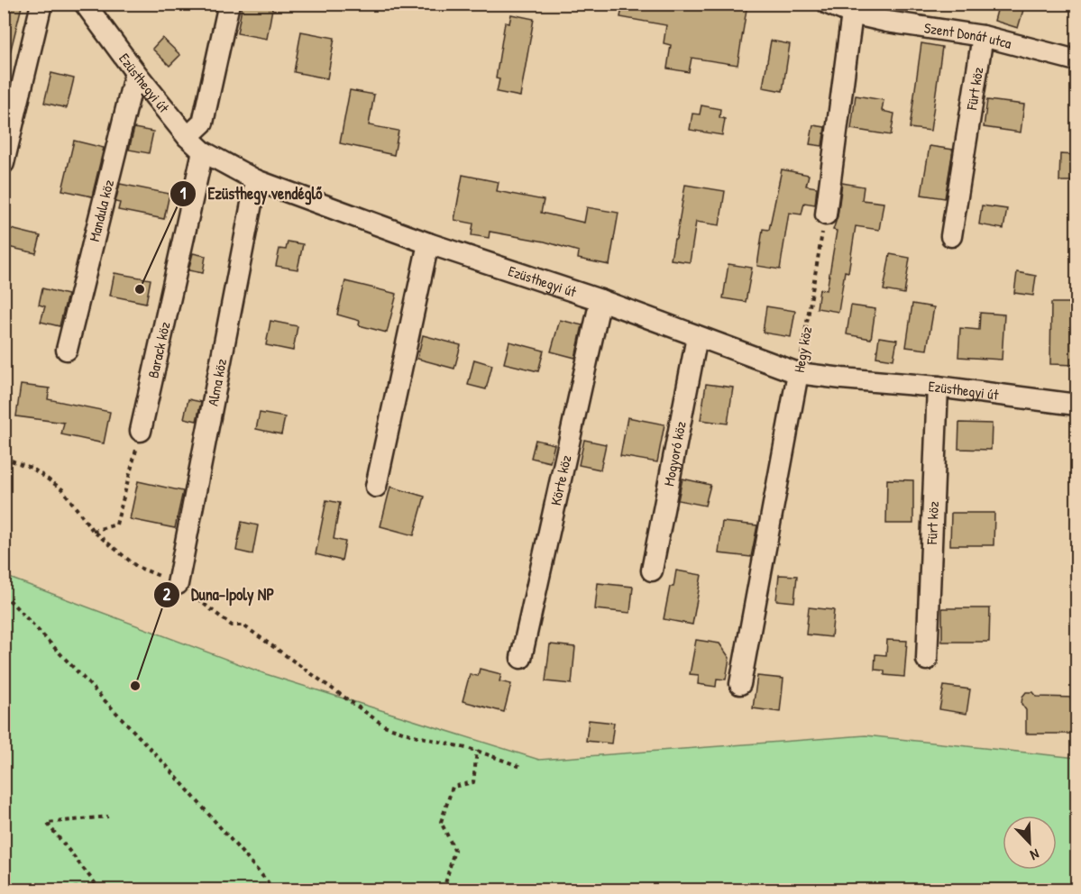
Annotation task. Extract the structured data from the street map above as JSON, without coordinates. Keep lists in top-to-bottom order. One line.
{"streets":{"street":["Szent Donát utca","Ezüsthegyi út","Fürt köz","Mandula köz","Barack köz","Hegy köz","Alma köz","Mogyoró köz","Körte köz"]},"crossings":[["Szent Donát utca","Fürt köz"],["Ezüsthegyi út","Fürt köz"],["Ezüsthegyi út","Mandula köz"],["Ezüsthegyi út","Barack köz"],["Ezüsthegyi út","Hegy köz"],["Ezüsthegyi út","Alma köz"],["Ezüsthegyi út","Mogyoró köz"],["Ezüsthegyi út","Körte köz"]],"places":["Ezüsthegy vendéglő","Duna-Ipoly NP"],"north":"bottom right"}
